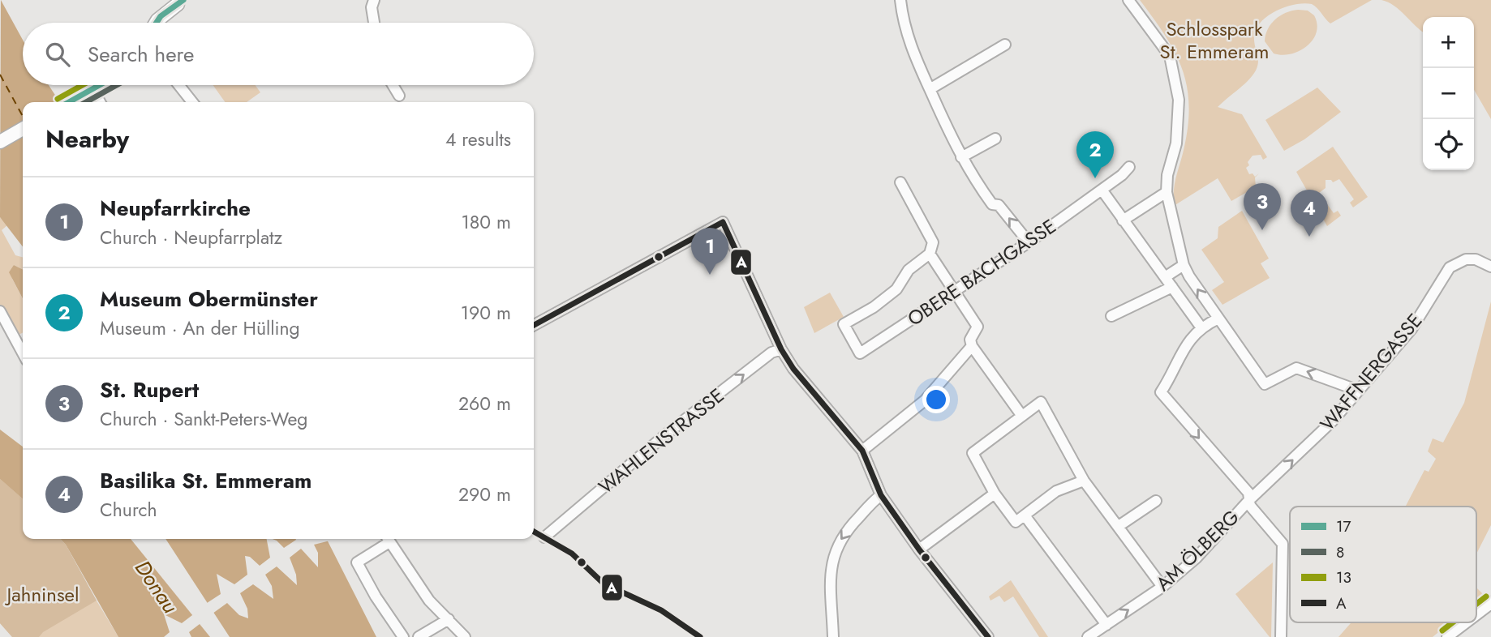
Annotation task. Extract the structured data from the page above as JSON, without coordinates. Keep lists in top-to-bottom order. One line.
{"streets":{"street":["OBERE BACHGASSE","WAFFNERGASSE","WAHLENSTRASSE","AM ÖLBERG"]},"crossings":[["WAFFNERGASSE","AM ÖLBERG"]],"one_way":["WAFFNERGASSE","WAHLENSTRASSE"],"water":["Donau"],"parks":["Schlosspark St. Emmeram","Jahninsel"],"lines":["transit line 17","transit line 8","transit line 13","transit line A"],"legend":["17","8","13","A"],"page":{"map_buttons":["+","−"],"search":"Search here","heading":["Nearby","4 results"],"pins":["2","3","4","1"],"list":[{"mark":"1","name":"Neupfarrkirche","note":"Church · Neupfarrplatz","value":"180 m"},{"mark":"2","name":"Museum Obermünster","note":"Museum · An der Hülling","value":"190 m"},{"mark":"3","name":"St. Rupert","note":"Church · Sankt-Peters-Weg","value":"260 m"},{"mark":"4","name":"Basilika St. Emmeram","note":"Church","value":"290 m"}]}}
